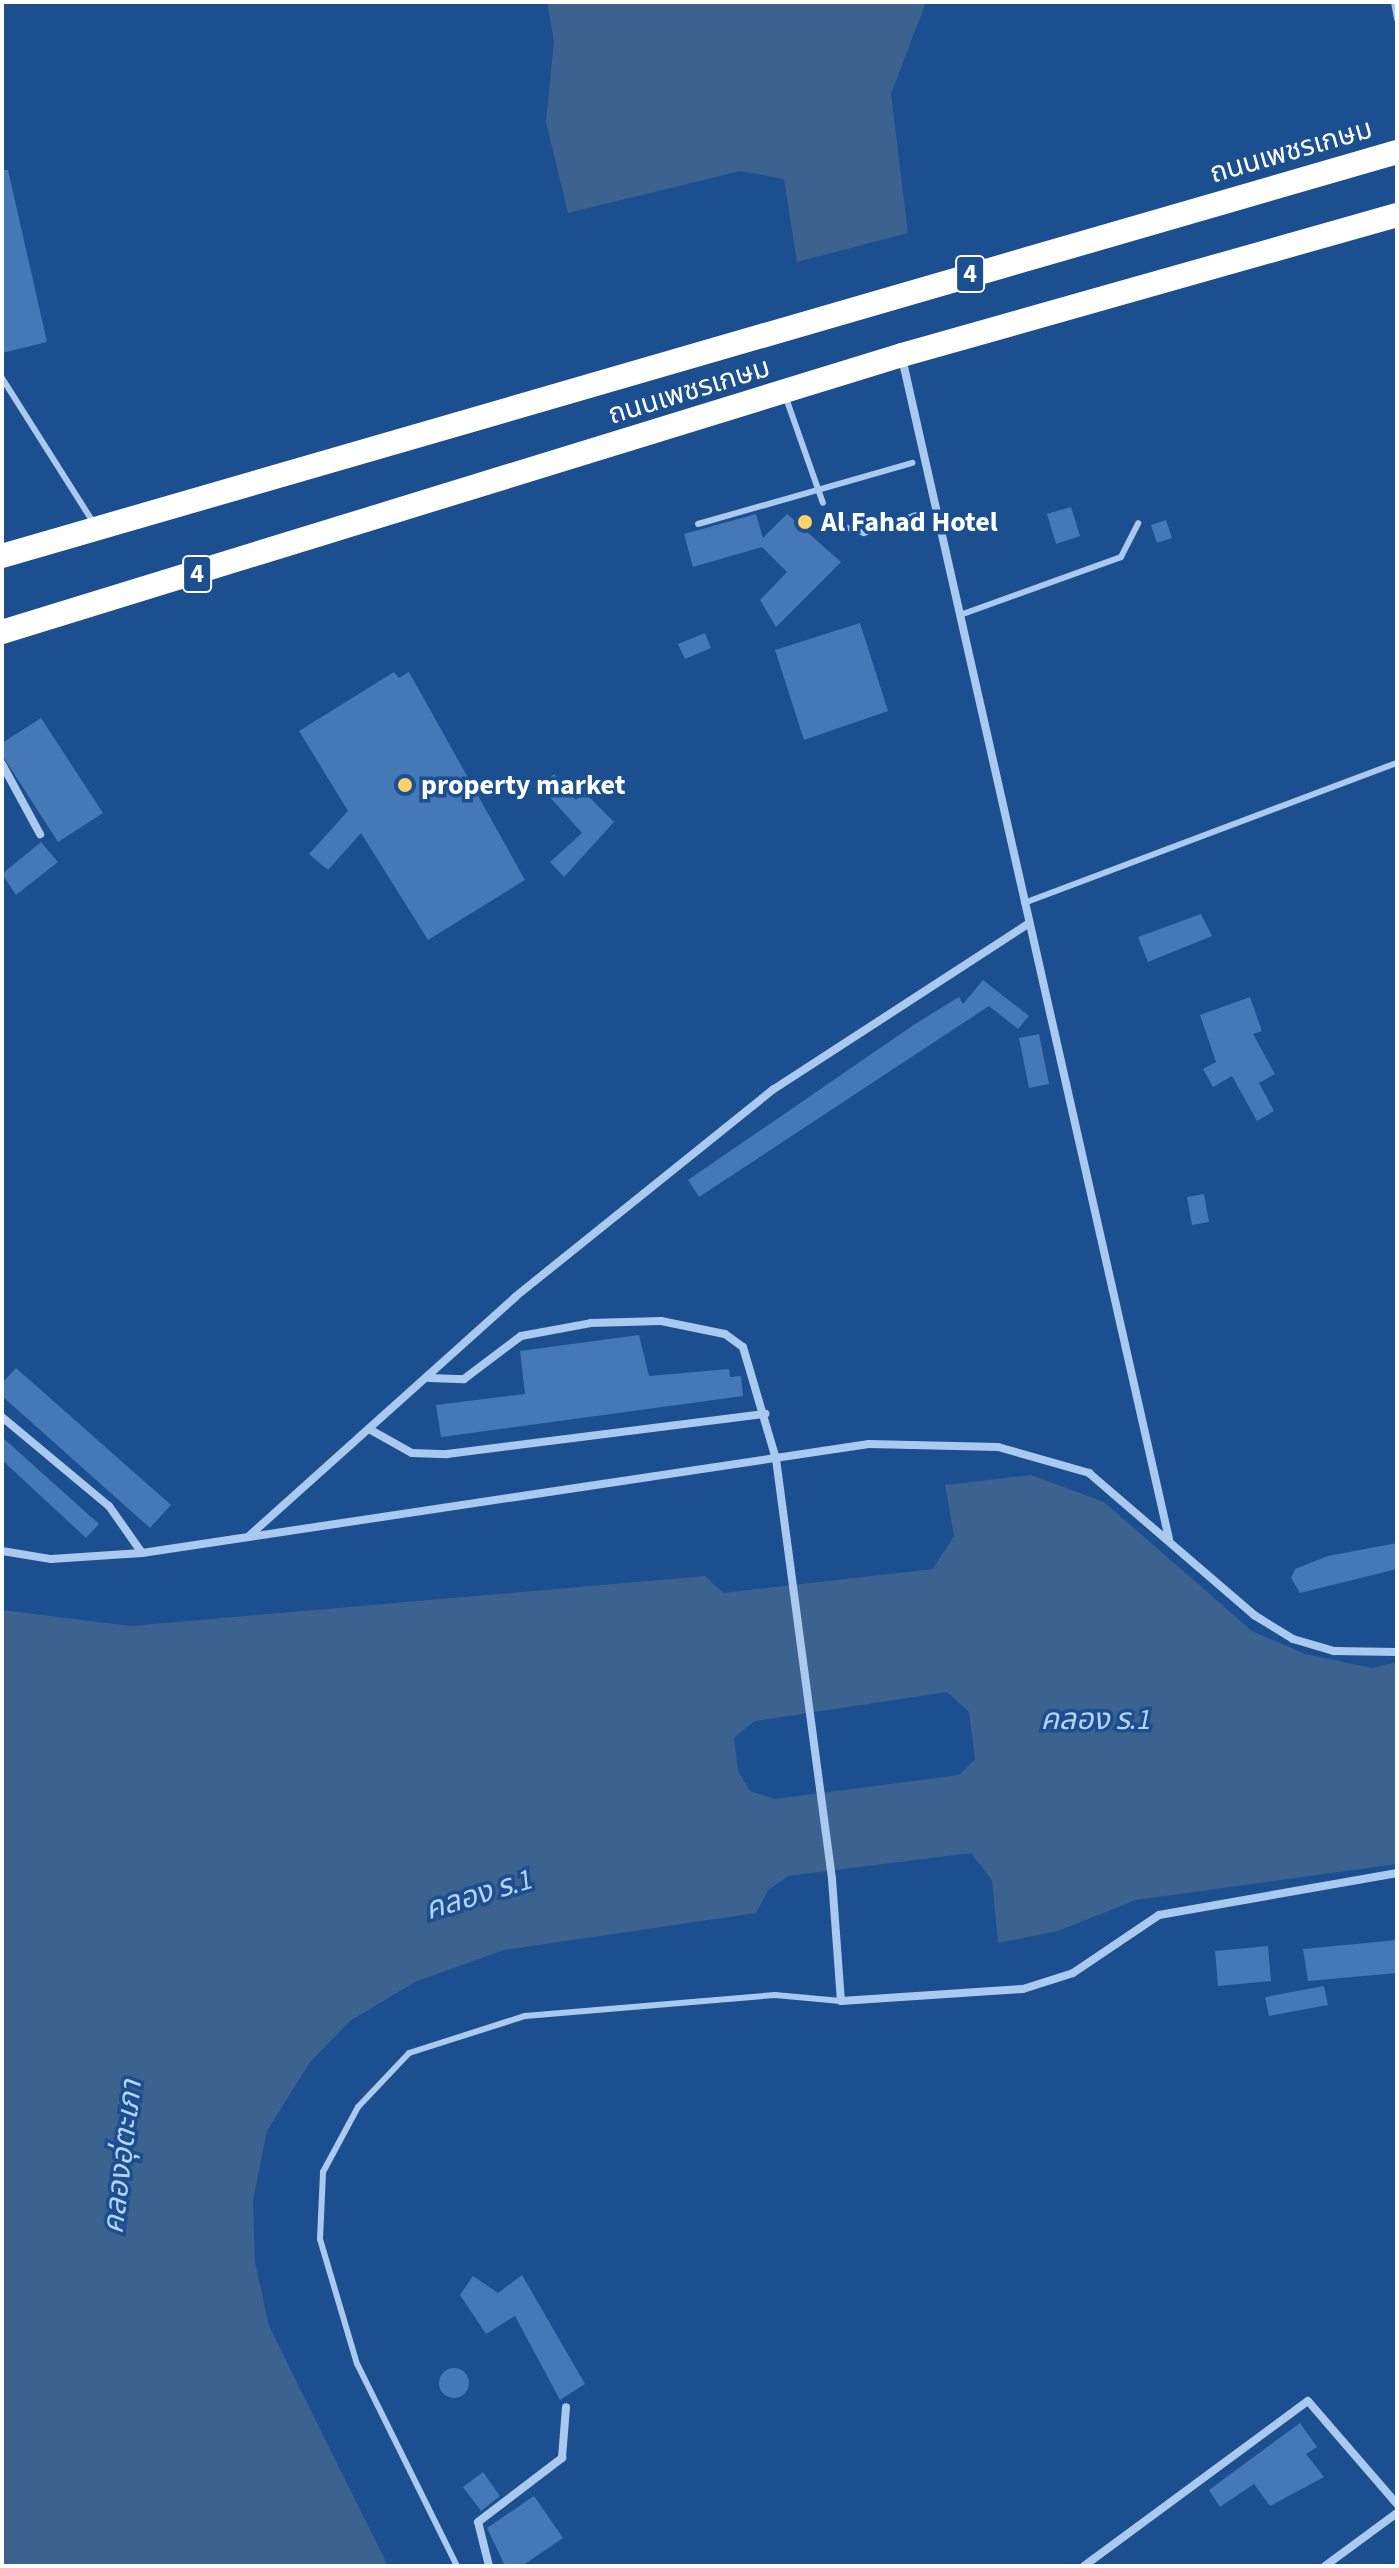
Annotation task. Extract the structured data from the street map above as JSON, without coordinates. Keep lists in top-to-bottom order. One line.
{"streets":{"highway":["ถนนเพชรเกษม","4"]},"water":["คลอง ร.1","คลองอุ่ตะเภา"],"places":["Al Fahad Hotel","property market"]}
